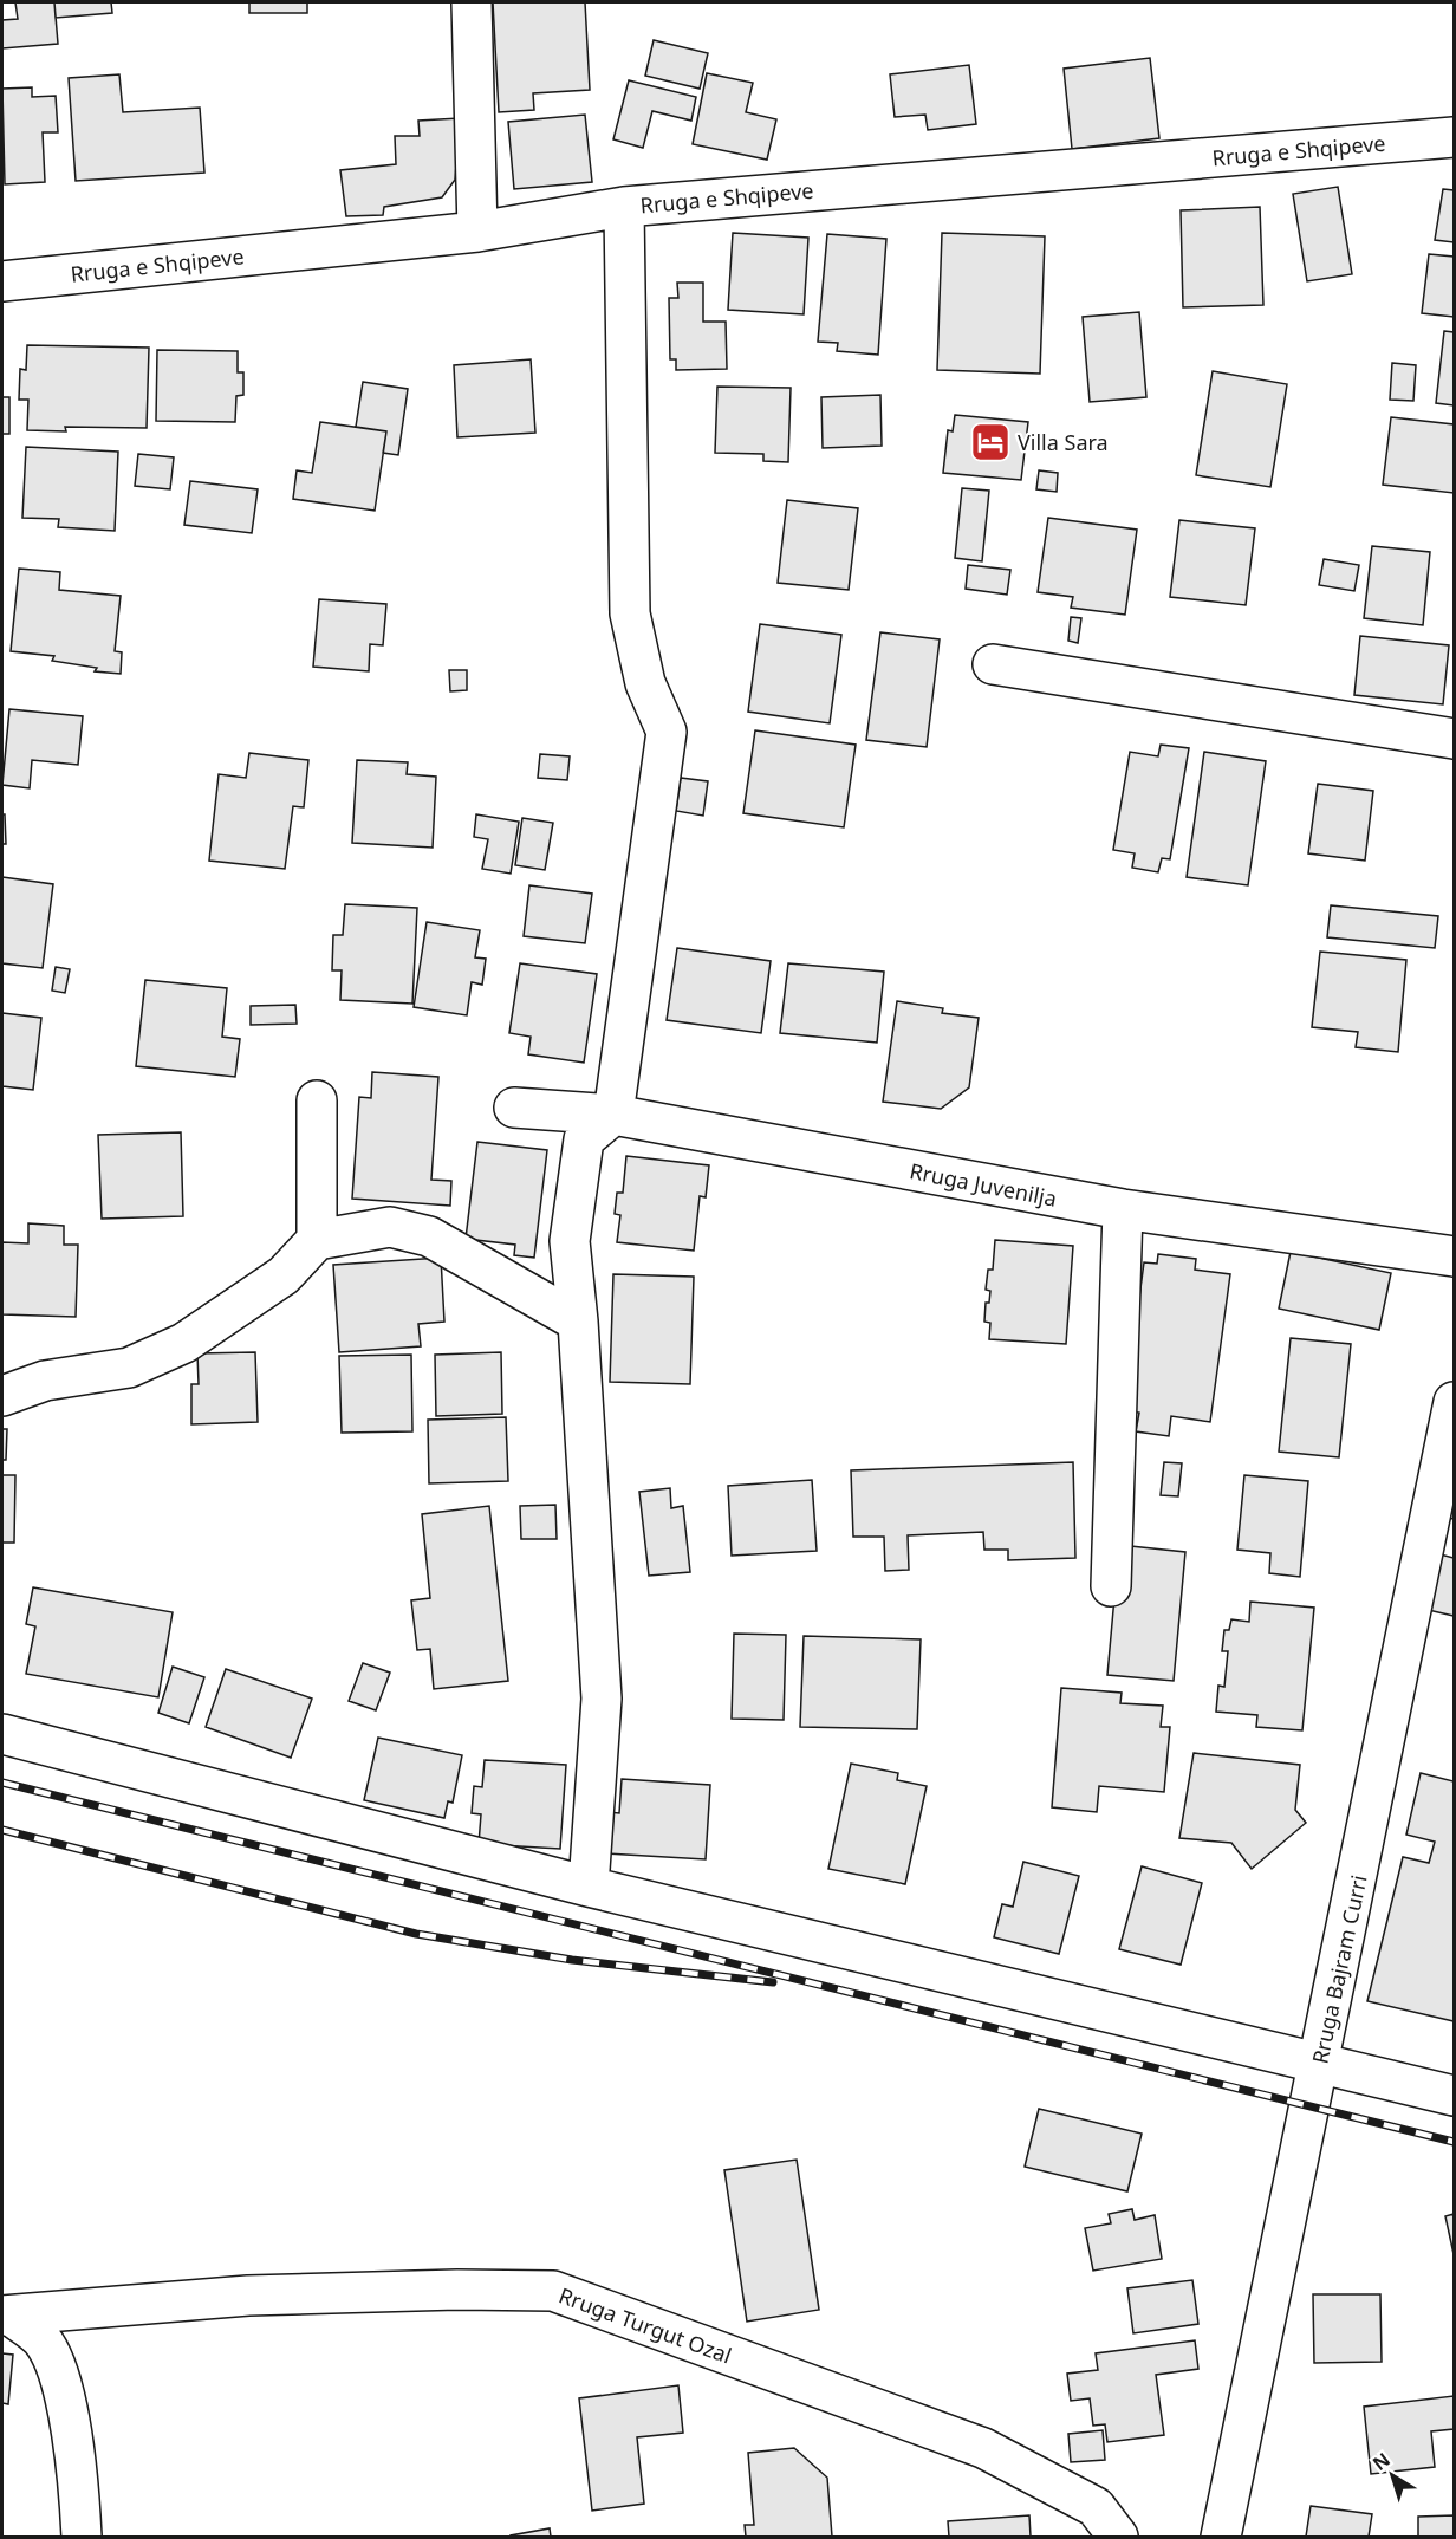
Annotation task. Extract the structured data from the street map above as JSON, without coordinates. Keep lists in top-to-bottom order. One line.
{"streets":{"street":["Rruga e Shqipeve","Rruga Juvenilja","Rruga Bajram Curri","Rruga Turgut Ozal"]},"places":{"hotel":["Villa Sara"]},"north":"top left"}
